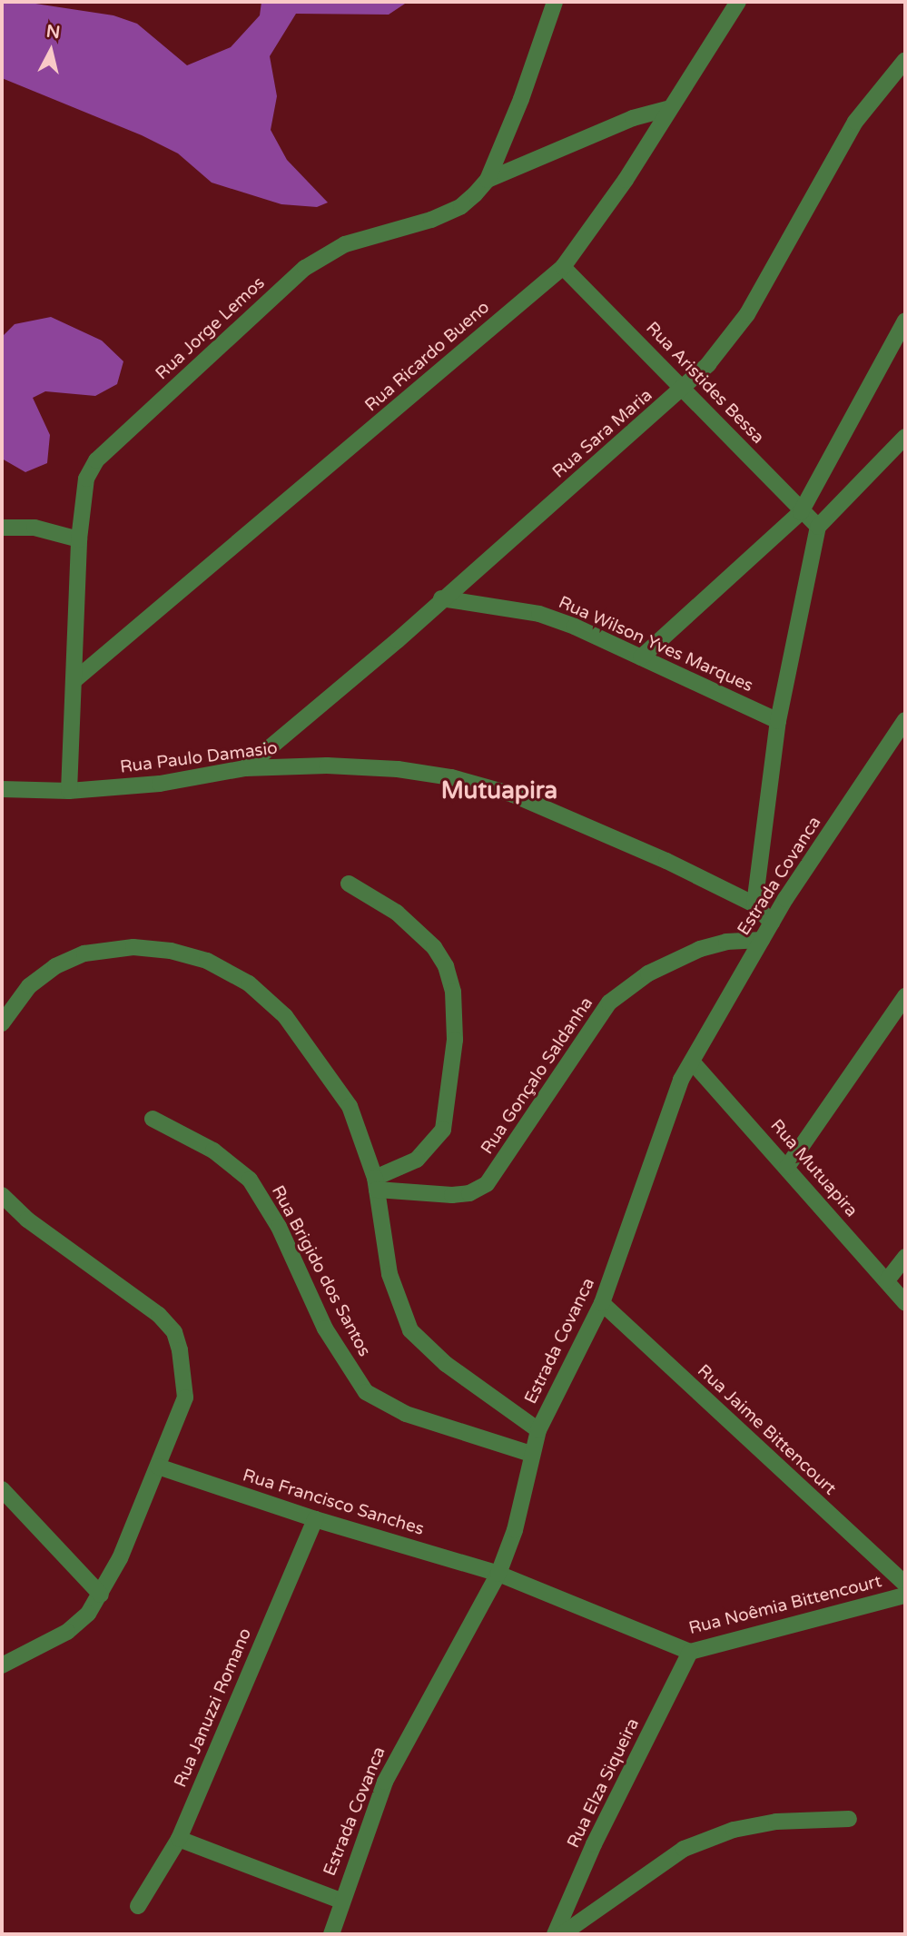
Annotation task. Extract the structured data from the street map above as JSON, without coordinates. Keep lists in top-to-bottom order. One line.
{"streets":{"street":["Rua Jorge Lemos","Rua Ricardo Bueno","Rua Aristides Bessa","Rua Sara Maria","Rua Wilson Yves Marques","Rua Paulo Damasio","Estrada Covanca","Rua Gonçalo Saldanha","Rua Mutuapira","Rua Brigido dos Santos","Rua Jaime Bittencourt","Rua Francisco Sanches","Rua Noêmia Bittencourt","Rua Januzzi Romano","Rua Elza Siqueira"]},"crossings":[["Rua Jorge Lemos","Rua Ricardo Bueno"],["Rua Jorge Lemos","Rua Paulo Damasio"],["Rua Ricardo Bueno","Rua Aristides Bessa"],["Rua Aristides Bessa","Rua Sara Maria"],["Rua Sara Maria","Rua Wilson Yves Marques"],["Rua Sara Maria","Rua Paulo Damasio"],["Estrada Covanca","Rua Gonçalo Saldanha"],["Estrada Covanca","Rua Mutuapira"],["Estrada Covanca","Rua Brigido dos Santos"],["Estrada Covanca","Rua Jaime Bittencourt"],["Estrada Covanca","Rua Francisco Sanches"],["Estrada Covanca","Rua Noêmia Bittencourt"],["Rua Francisco Sanches","Rua Noêmia Bittencourt"],["Rua Francisco Sanches","Rua Januzzi Romano"],["Rua Noêmia Bittencourt","Rua Elza Siqueira"]],"districts":["Mutuapira"],"north":"top"}
